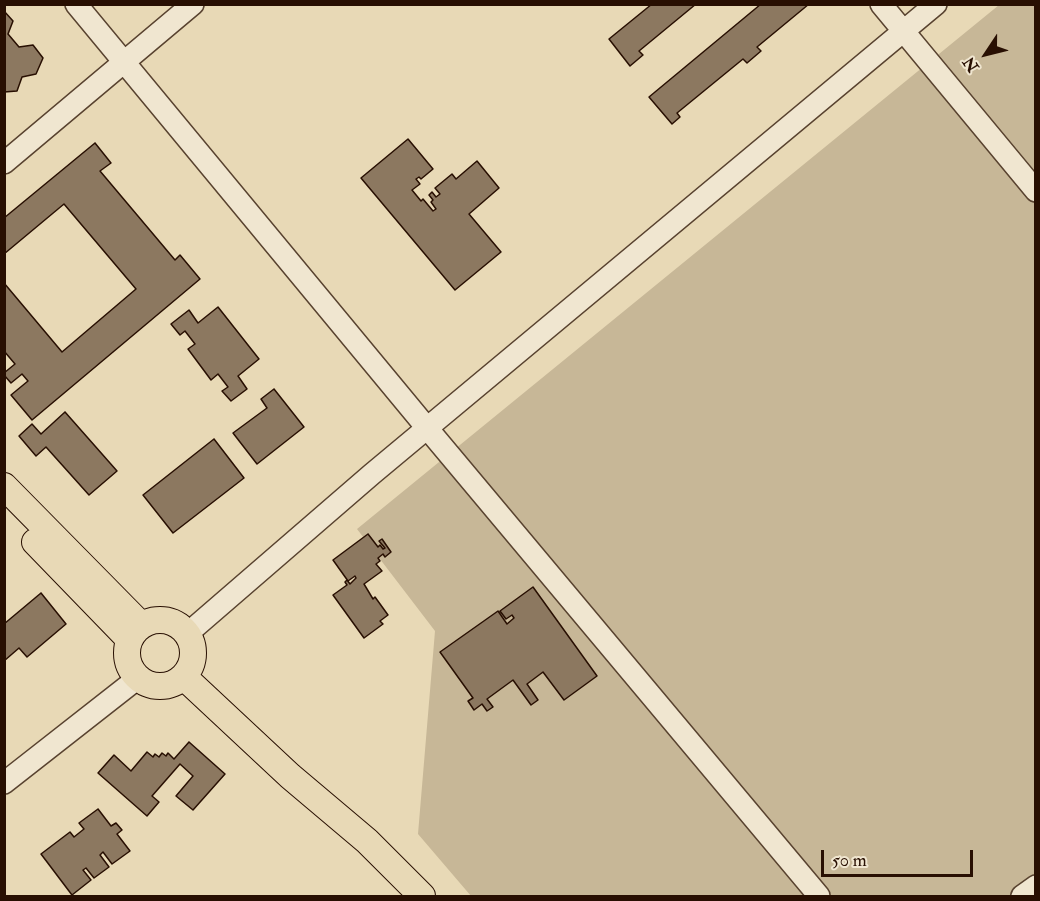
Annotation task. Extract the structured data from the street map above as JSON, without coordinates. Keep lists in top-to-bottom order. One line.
{"scale_bar":"50 m","north":"bottom left"}
